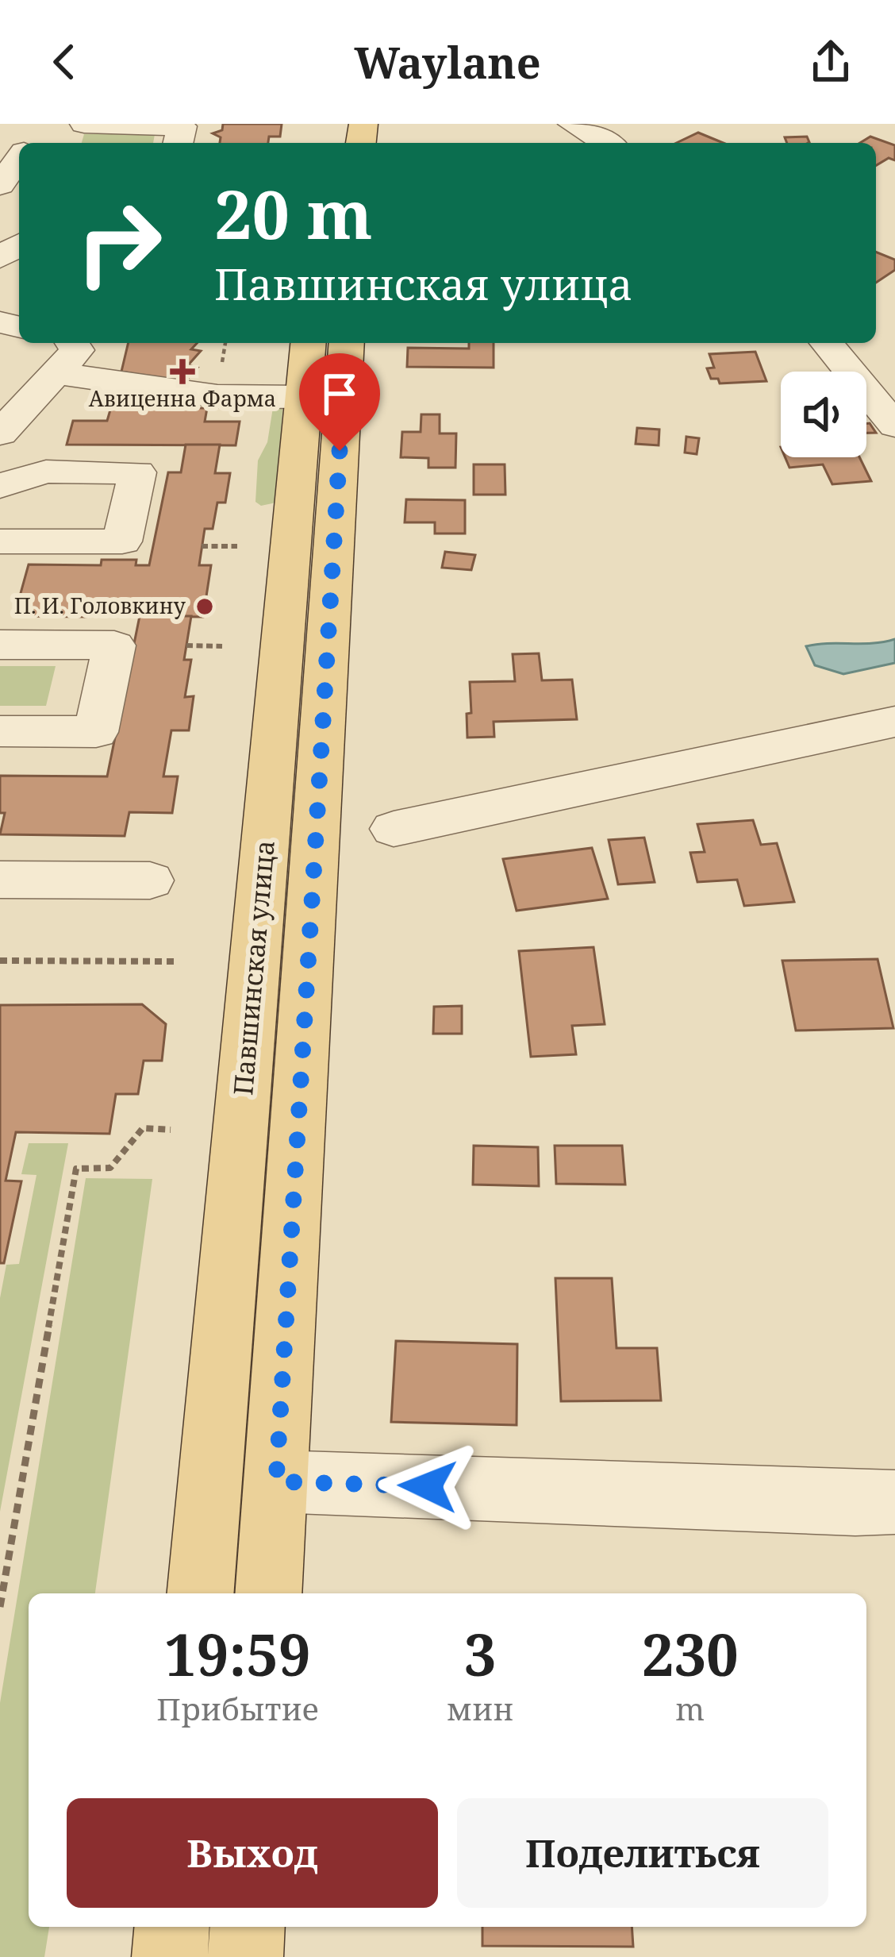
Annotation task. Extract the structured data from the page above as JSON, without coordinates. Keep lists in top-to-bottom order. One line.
{"streets":{"main road":["Павшинская улица"]},"places":{"health":["Авиценна Фарма"],"other":["П. И. Головкину"]},"page":{"header":"Waylane","turn":["20 m","Павшинская улица"],"eta":["19:59","Прибытие","3","мин","230","m"],"buttons":["Выход","Поделиться"]}}
